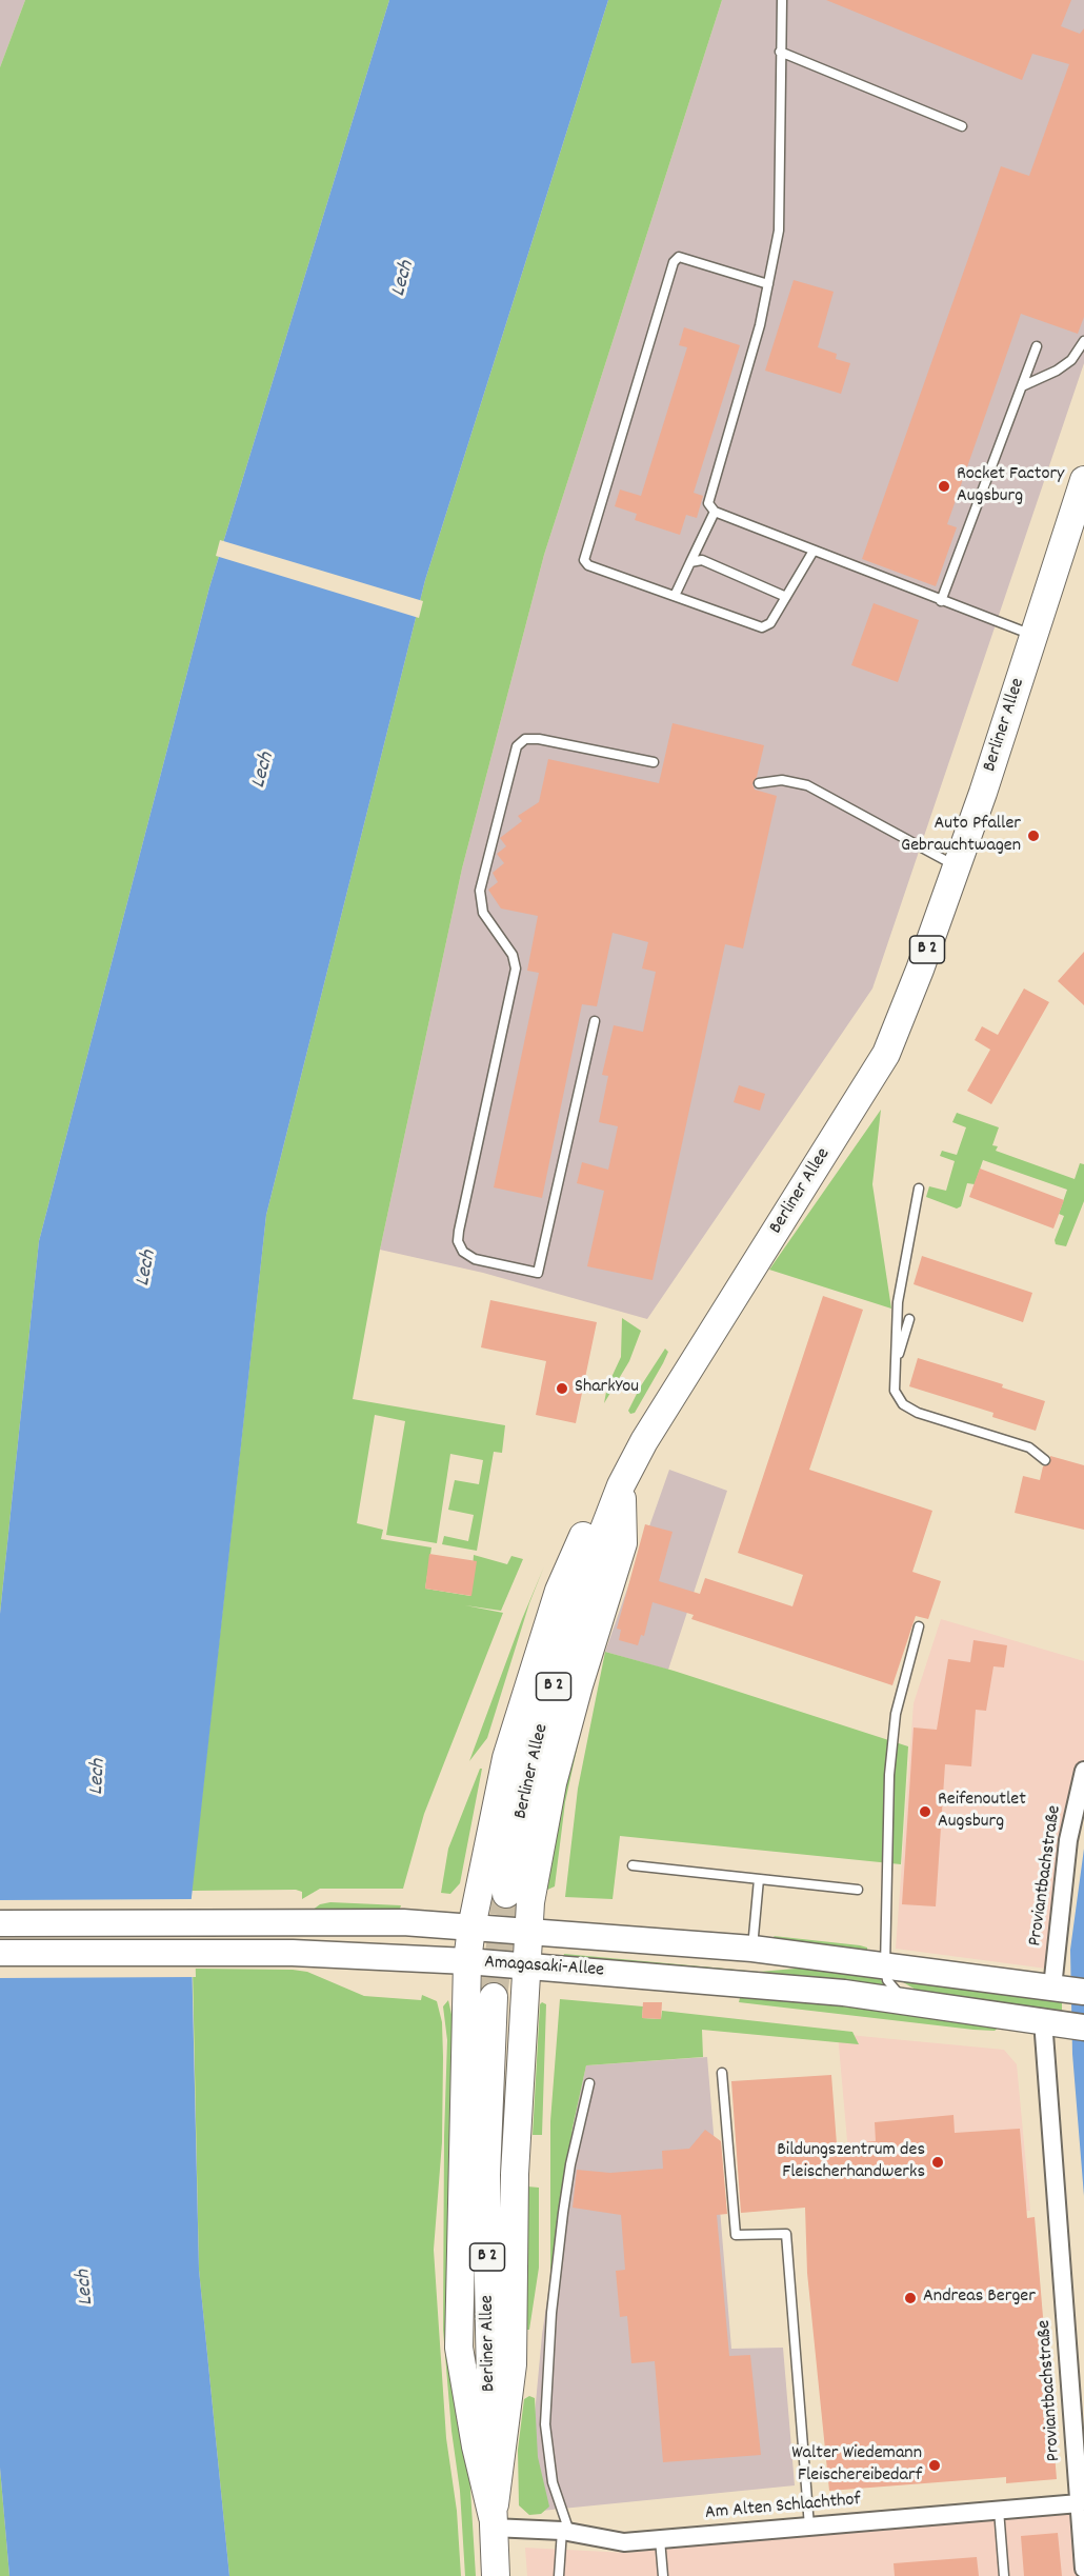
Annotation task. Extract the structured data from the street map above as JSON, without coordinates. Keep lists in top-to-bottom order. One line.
{"streets":{"main road":["Berliner Allee","B 2","Amagasaki-Allee"],"street":["Proviantbachstraße","Am Alten Schlachthof"]},"crossings":[["Berliner Allee","Am Alten Schlachthof"],["Proviantbachstraße","Amagasaki-Allee"],["Proviantbachstraße","Am Alten Schlachthof"]],"water":["Lech"],"places":["Rocket Factory Augsburg","Auto Pfaller Gebrauchtwagen","SharkYou","Reifenoutlet Augsburg","Bildungszentrum des Fleischerhandwerks","Andreas Berger","Walter Wiedemann Fleischereibedarf"]}
